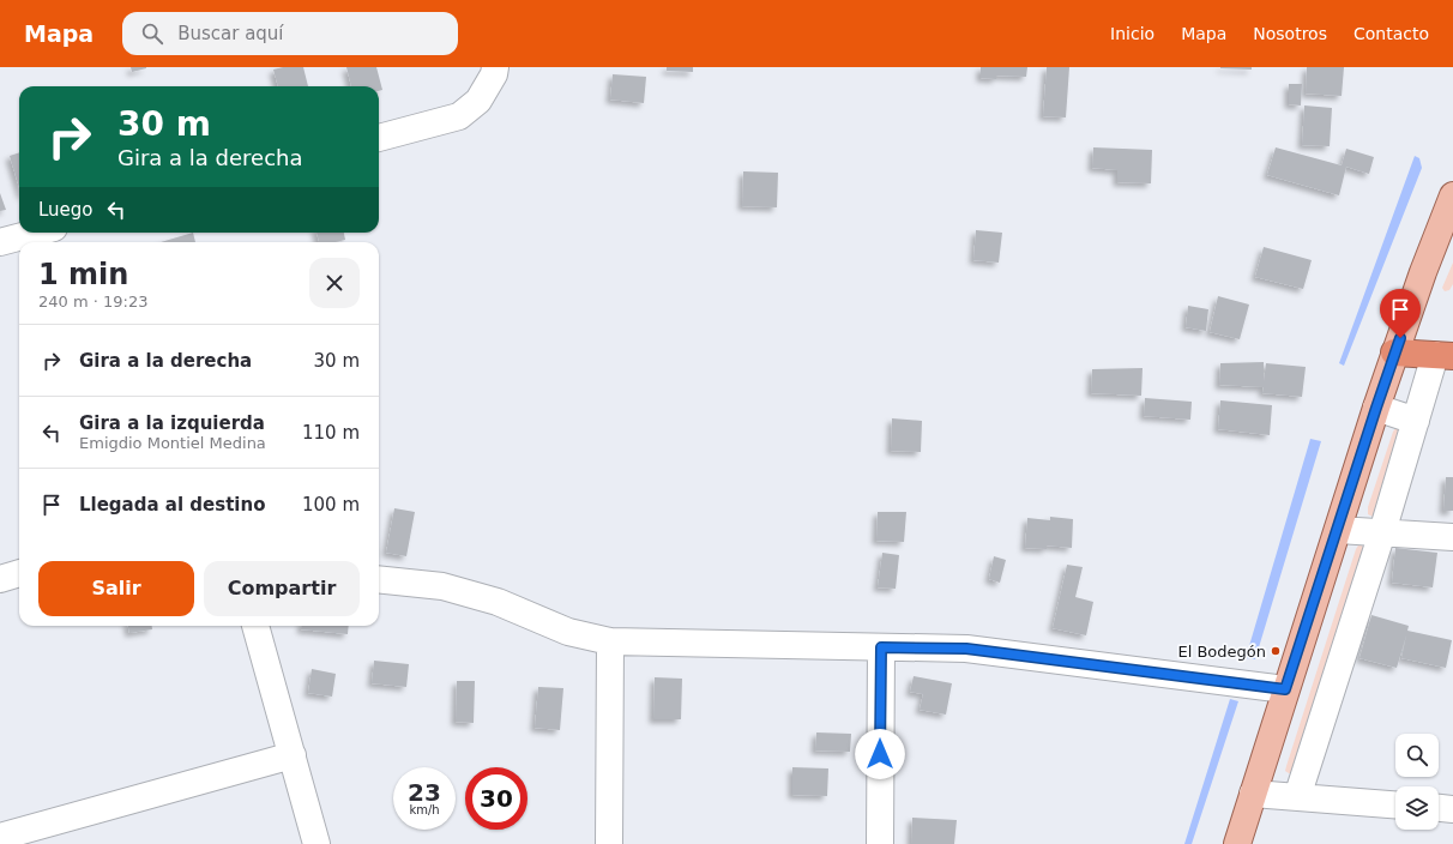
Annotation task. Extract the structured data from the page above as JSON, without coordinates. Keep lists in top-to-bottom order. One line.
{"places":["El Bodegón"],"page":{"header":"Mapa","search":"Buscar aquí","nav":["Inicio","Mapa","Nosotros","Contacto"],"turn":["30 m","Gira a la derecha"],"then":"Luego","heading":["1 min","240 m · 19:23"],"list":[{"name":"Gira a la derecha","value":"30 m"},{"name":"Gira a la izquierda","note":"Emigdio Montiel Medina","value":"110 m"},{"name":"Llegada al destino","value":"100 m"}],"buttons":["Salir","Compartir"],"speed":"23 km/h","limit":"30"}}
